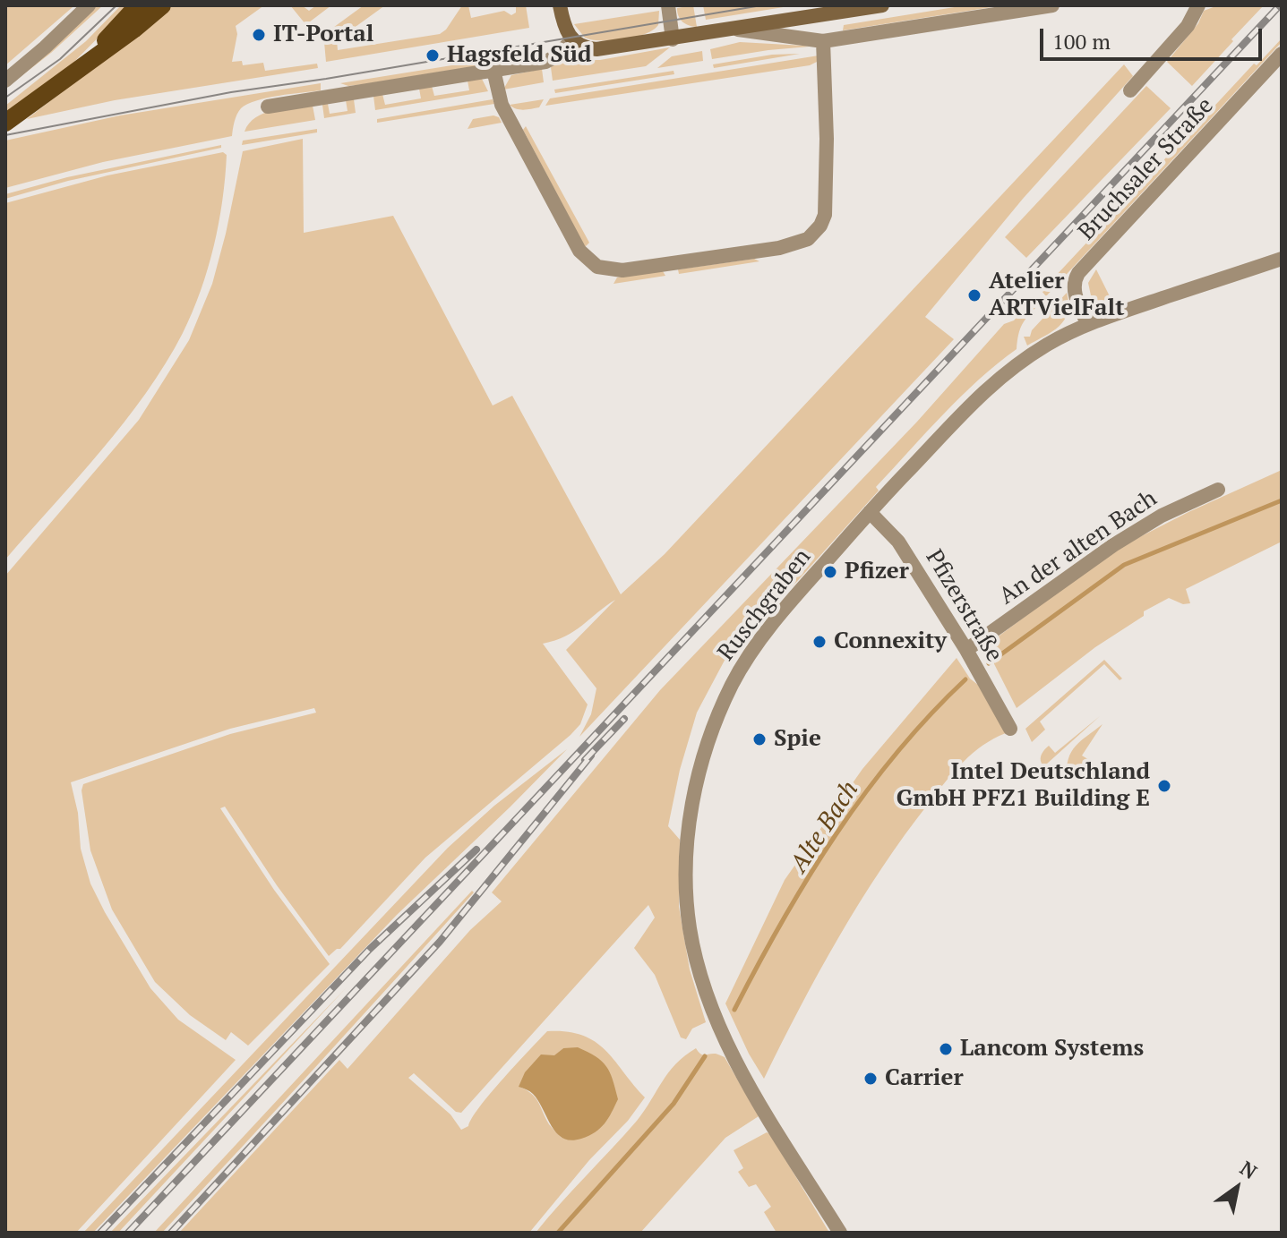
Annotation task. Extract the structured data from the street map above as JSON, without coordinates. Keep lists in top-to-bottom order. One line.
{"streets":{"street":["Bruchsaler Straße","An der alten Bach","Ruschgraben","Pfizerstraße"]},"crossings":[["Bruchsaler Straße","Ruschgraben"],["An der alten Bach","Pfizerstraße"],["Ruschgraben","Pfizerstraße"]],"water":["Alte Bach"],"places":["IT-Portal","Hagsfeld Süd","Atelier ARTVielFalt","Pfizer","Connexity","Spie","Intel Deutschland GmbH PFZ1 Building E","Lancom Systems","Carrier"],"scale_bar":"100 m","north":"top right"}
